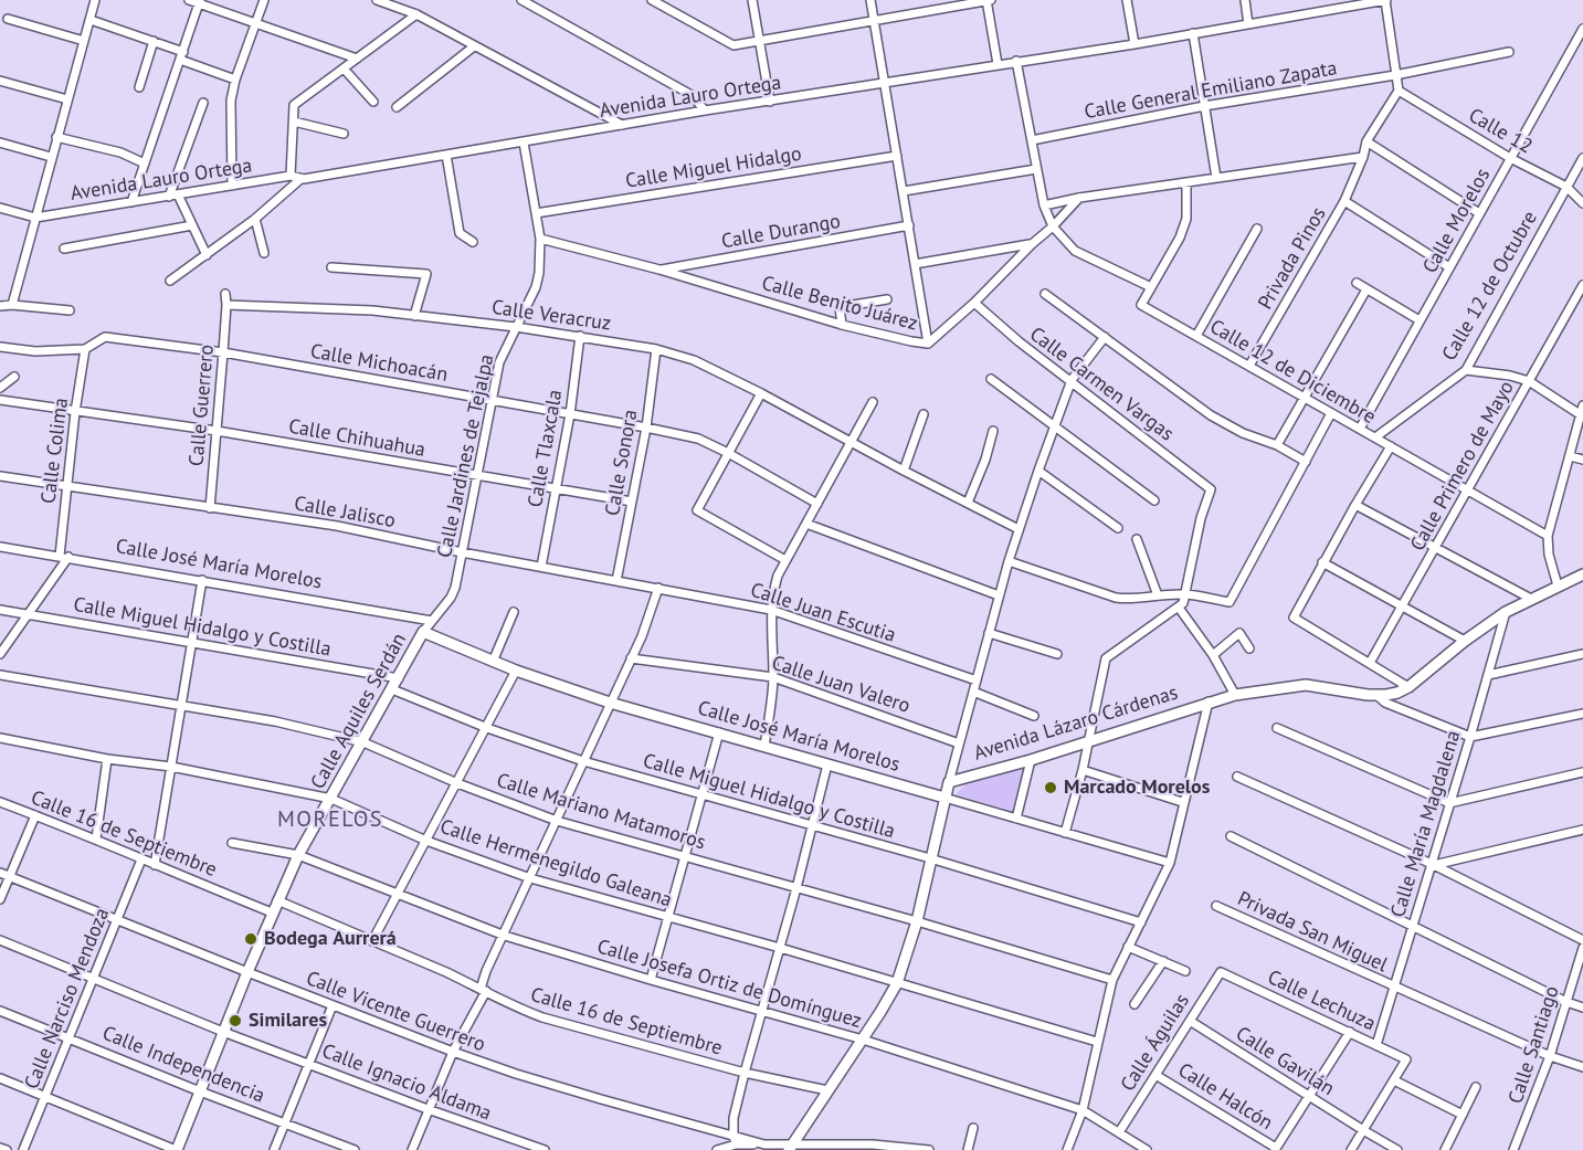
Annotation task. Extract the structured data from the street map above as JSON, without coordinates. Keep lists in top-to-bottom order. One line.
{"streets":{"street":["Calle General Emiliano Zapata","Avenida Lauro Ortega","Calle 12","Calle Miguel Hidalgo","Calle Morelos","Calle Durango","Privada Pinos","Calle 12 de Octubre","Calle Benito Juárez","Calle Veracruz","Calle Michoacán","Calle 12 de Diciembre","Calle Carmen Vargas","Calle Guerrero","Calle Chihuahua","Calle Tlaxcala","Calle Colima","Calle Jardines de Tejalpa","Calle Sonora","Calle Primero de Mayo","Calle Jalisco","Calle José María Morelos","Calle Juan Escutia","Calle Miguel Hidalgo y Costilla","Calle Juan Valero","Calle Aquiles Serdán","Avenida Lázaro Cárdenas","Calle Mariano Matamoros","Calle María Magdalena","Calle 16 de Septiembre","Calle Hermenegildo Galeana","Privada San Miguel","Calle Josefa Ortiz de Domínguez","Calle Narciso Mendoza","Calle Lechuza","Calle Vicente Guerrero","Calle Águilas","Calle Santiago","Calle Gavilán","Calle Independencia","Calle Ignacio Aldama","Calle Halcón"]},"crossings":[["Avenida Lauro Ortega","Calle Jardines de Tejalpa"],["Calle 12","Calle Morelos"],["Calle 12","Calle 12 de Octubre"],["Calle Miguel Hidalgo","Calle Jardines de Tejalpa"],["Calle Morelos","Calle 12 de Diciembre"],["Calle Durango","Calle Benito Juárez"],["Privada Pinos","Calle 12 de Diciembre"],["Calle 12 de Octubre","Calle 12 de Diciembre"],["Calle Benito Juárez","Calle Carmen Vargas"],["Calle Benito Juárez","Calle Jardines de Tejalpa"],["Calle Veracruz","Calle Guerrero"],["Calle Veracruz","Calle Tlaxcala"],["Calle Veracruz","Calle Jardines de Tejalpa"],["Calle Veracruz","Calle Sonora"],["Calle Michoacán","Calle Guerrero"],["Calle Michoacán","Calle Tlaxcala"],["Calle Michoacán","Calle Colima"],["Calle Michoacán","Calle Jardines de Tejalpa"],["Calle Michoacán","Calle Sonora"],["Calle 12 de Diciembre","Calle Primero de Mayo"],["Calle Guerrero","Calle Chihuahua"],["Calle Guerrero","Calle Jalisco"],["Calle Chihuahua","Calle Tlaxcala"],["Calle Chihuahua","Calle Colima"],["Calle Chihuahua","Calle Jardines de Tejalpa"],["Calle Chihuahua","Calle Sonora"],["Calle Tlaxcala","Calle Jalisco"],["Calle Colima","Calle Jalisco"],["Calle Colima","Calle José María Morelos"],["Calle Jardines de Tejalpa","Calle Jalisco"],["Calle Jardines de Tejalpa","Calle Aquiles Serdán"],["Calle Sonora","Calle Jalisco"],["Calle Sonora","Calle Juan Escutia"],["Calle Jalisco","Calle Juan Escutia"],["Calle José María Morelos","Calle Aquiles Serdán"],["Calle Miguel Hidalgo y Costilla","Calle Aquiles Serdán"],["Calle Aquiles Serdán","Calle Mariano Matamoros"],["Calle Aquiles Serdán","Calle 16 de Septiembre"],["Calle Aquiles Serdán","Calle Hermenegildo Galeana"],["Calle Aquiles Serdán","Calle Josefa Ortiz de Domínguez"],["Calle Aquiles Serdán","Calle Vicente Guerrero"],["Calle Aquiles Serdán","Calle Independencia"],["Calle Aquiles Serdán","Calle Ignacio Aldama"],["Avenida Lázaro Cárdenas","Calle María Magdalena"],["Calle María Magdalena","Privada San Miguel"],["Calle María Magdalena","Calle Lechuza"],["Calle 16 de Septiembre","Calle Narciso Mendoza"],["Privada San Miguel","Calle Santiago"],["Calle Josefa Ortiz de Domínguez","Calle Águilas"],["Calle Narciso Mendoza","Calle Vicente Guerrero"],["Calle Narciso Mendoza","Calle Independencia"],["Calle Narciso Mendoza","Calle Ignacio Aldama"],["Calle Lechuza","Calle Águilas"],["Calle Águilas","Calle Gavilán"],["Calle Águilas","Calle Halcón"]],"districts":["MORELOS"],"places":["Marcado Morelos","Bodega Aurrerá","Similares"]}
